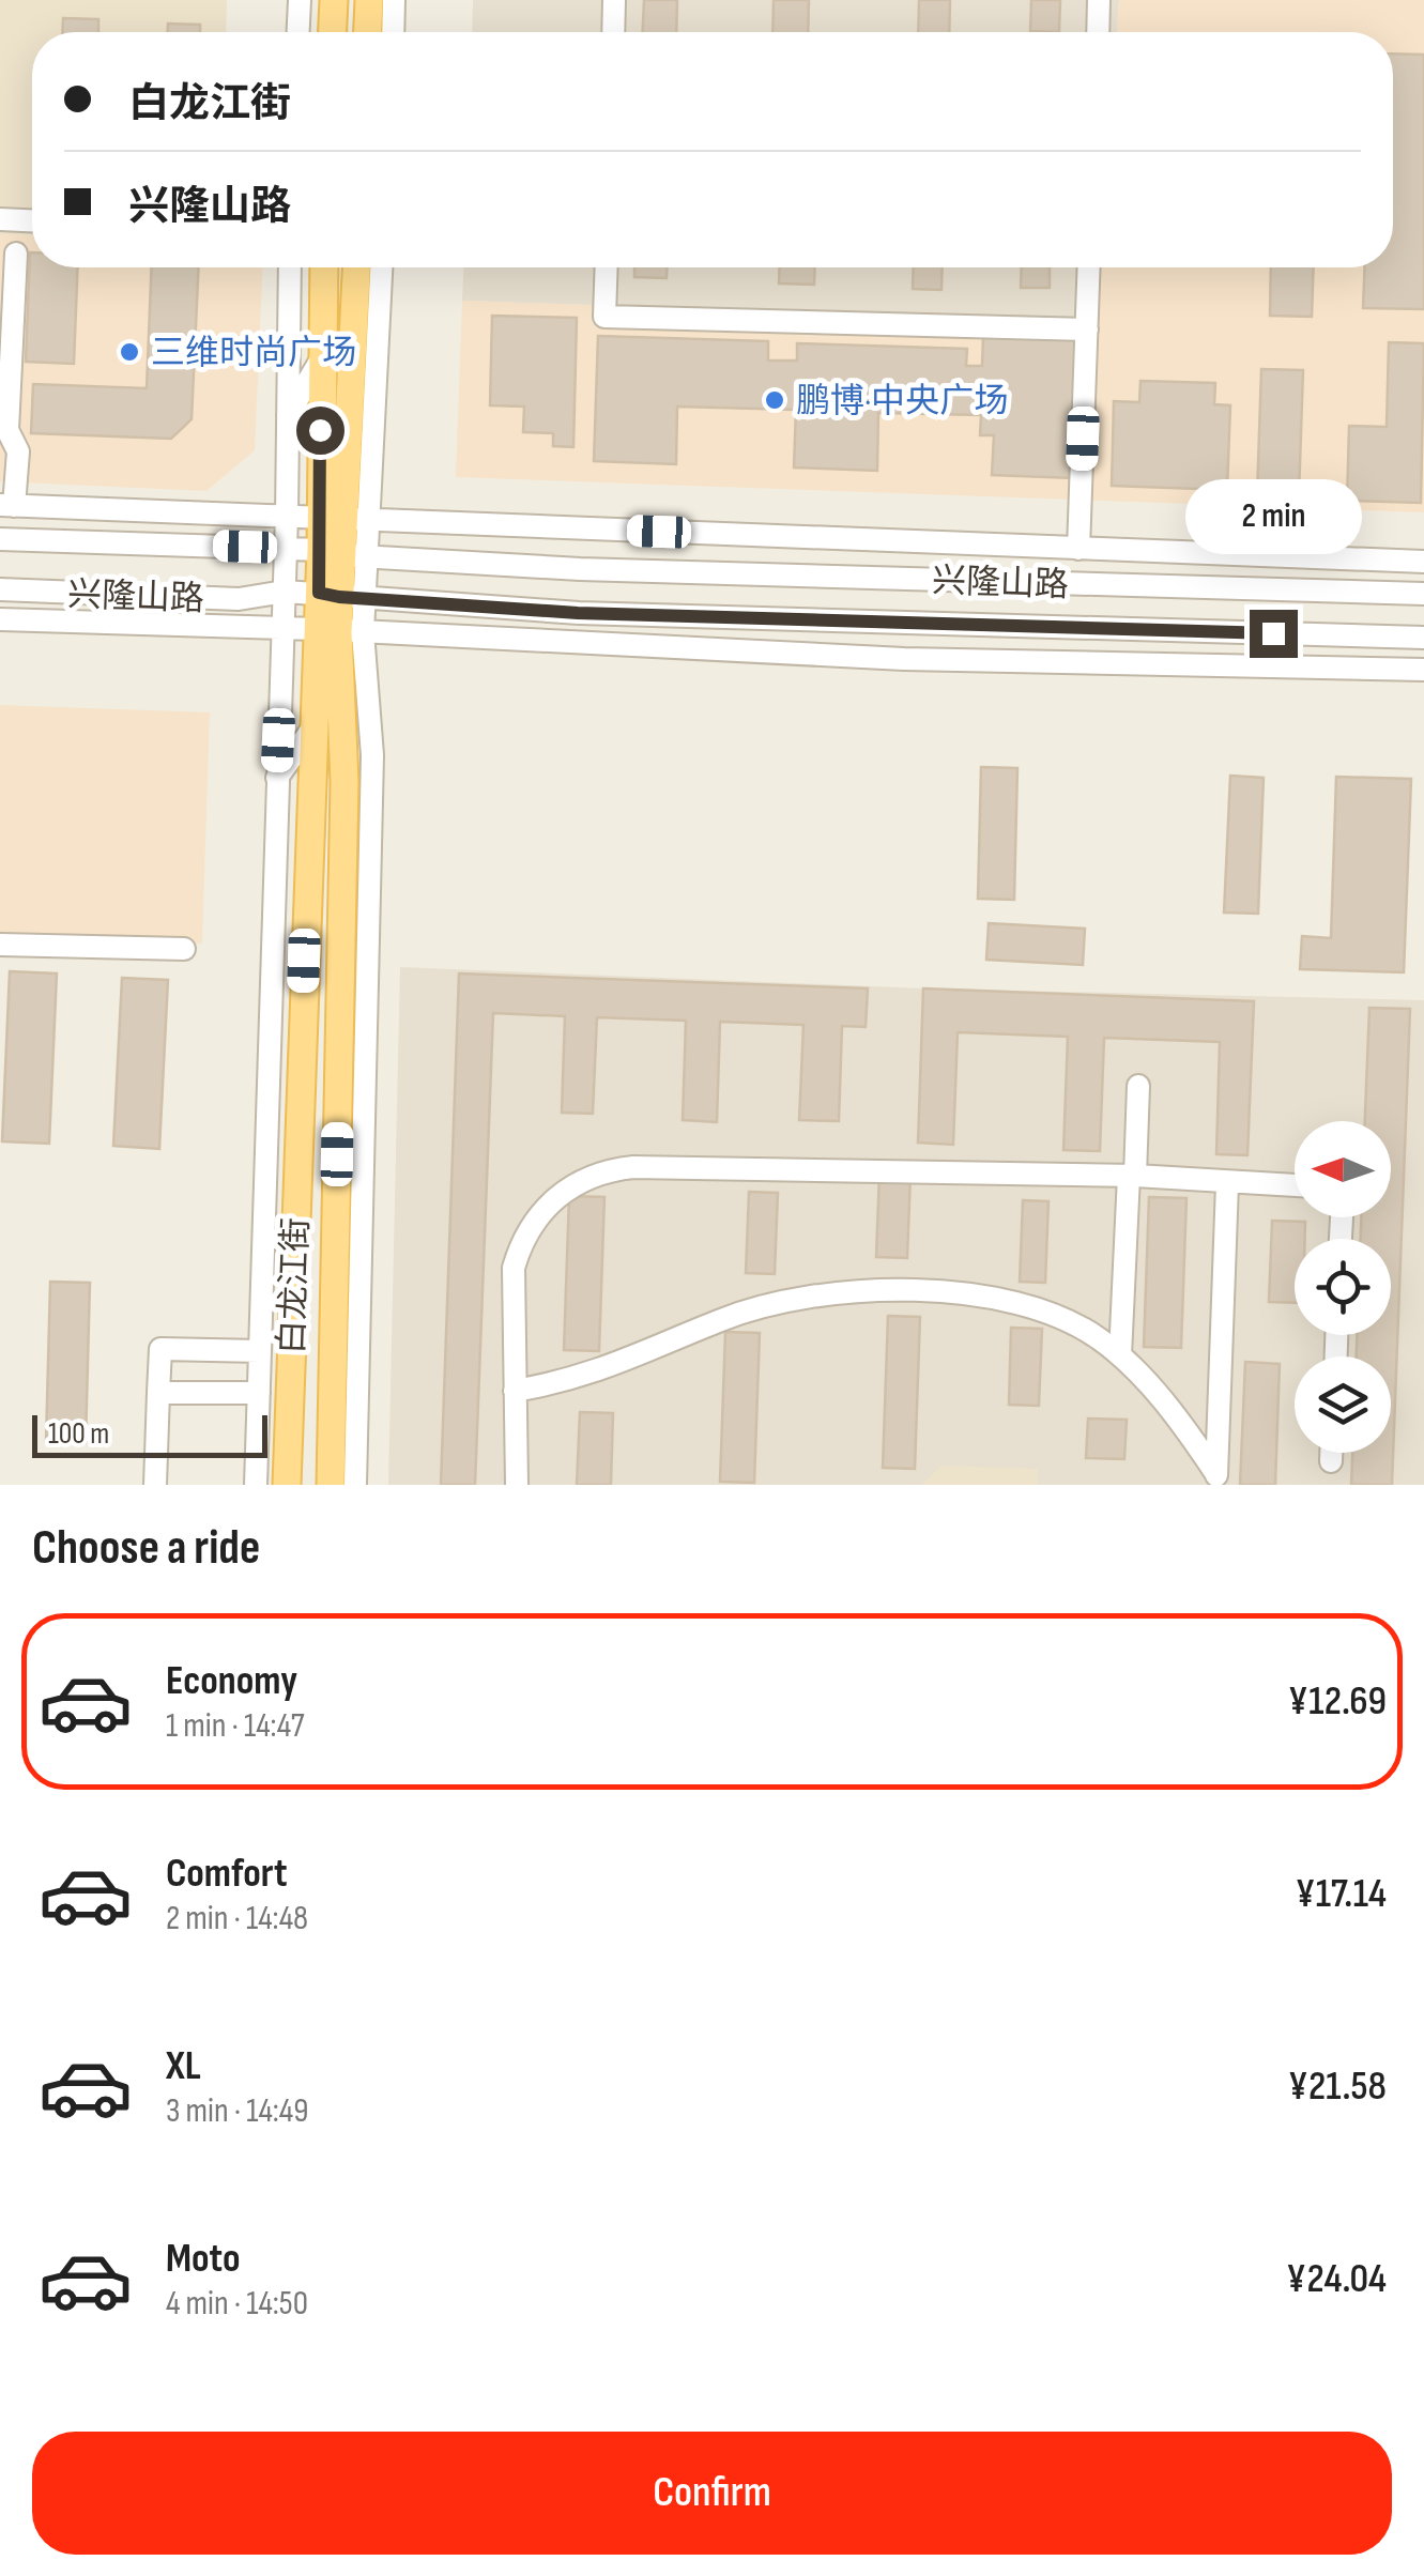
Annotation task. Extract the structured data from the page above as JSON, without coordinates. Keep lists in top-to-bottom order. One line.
{"streets":{"main road":["白龙江街"],"street":["兴隆山路"]},"crossings":[["兴隆山路","白龙江街"]],"places":["三维时尚广场","鹏博·中央广场"],"scale_bar":"100 m","north":"left","page":{"banner":["白龙江街","兴隆山路"],"bubble":"2 min","scale":"100 m","heading":"Choose a ride","list":[{"name":"Economy","note":"1 min · 14:47","value":"¥12.69"},{"name":"Comfort","note":"2 min · 14:48","value":"¥17.14"},{"name":"XL","note":"3 min · 14:49","value":"¥21.58"},{"name":"Moto","note":"4 min · 14:50","value":"¥24.04"}],"buttons":"Confirm"}}
